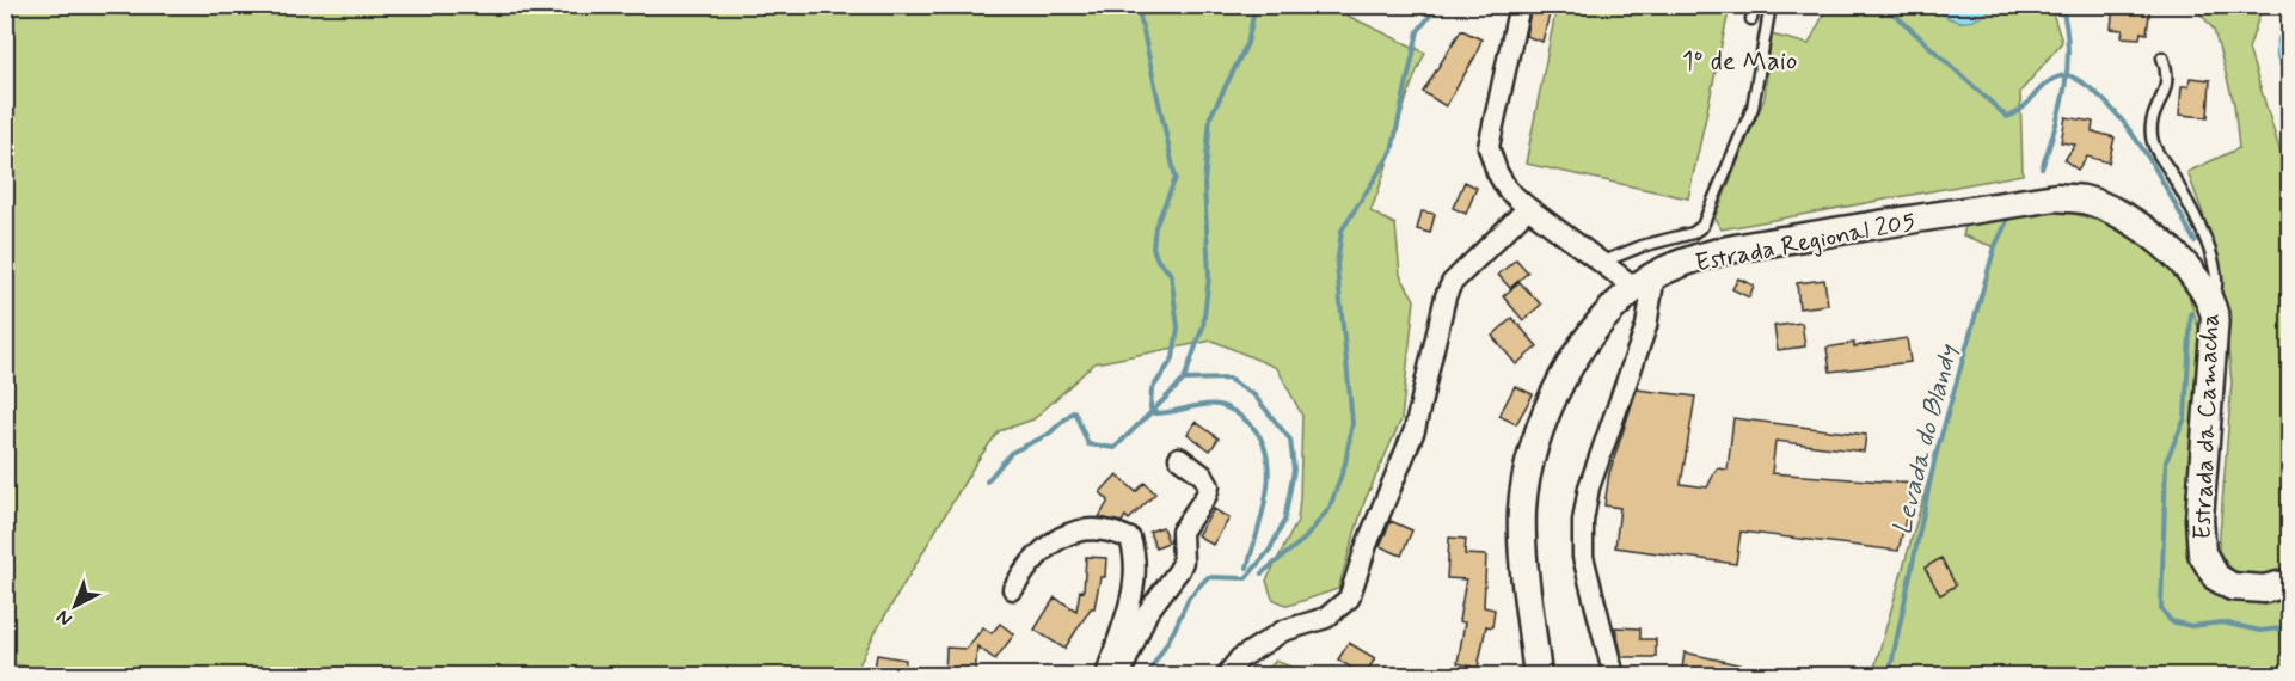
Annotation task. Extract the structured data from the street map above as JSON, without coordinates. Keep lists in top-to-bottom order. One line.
{"streets":{"main road":["Estrada Regional 205","Estrada da Camacha"]},"crossings":[["Estrada Regional 205","Estrada da Camacha"]],"districts":["1º de Maio"],"water":["Levada do Blandy"],"north":"bottom left"}
